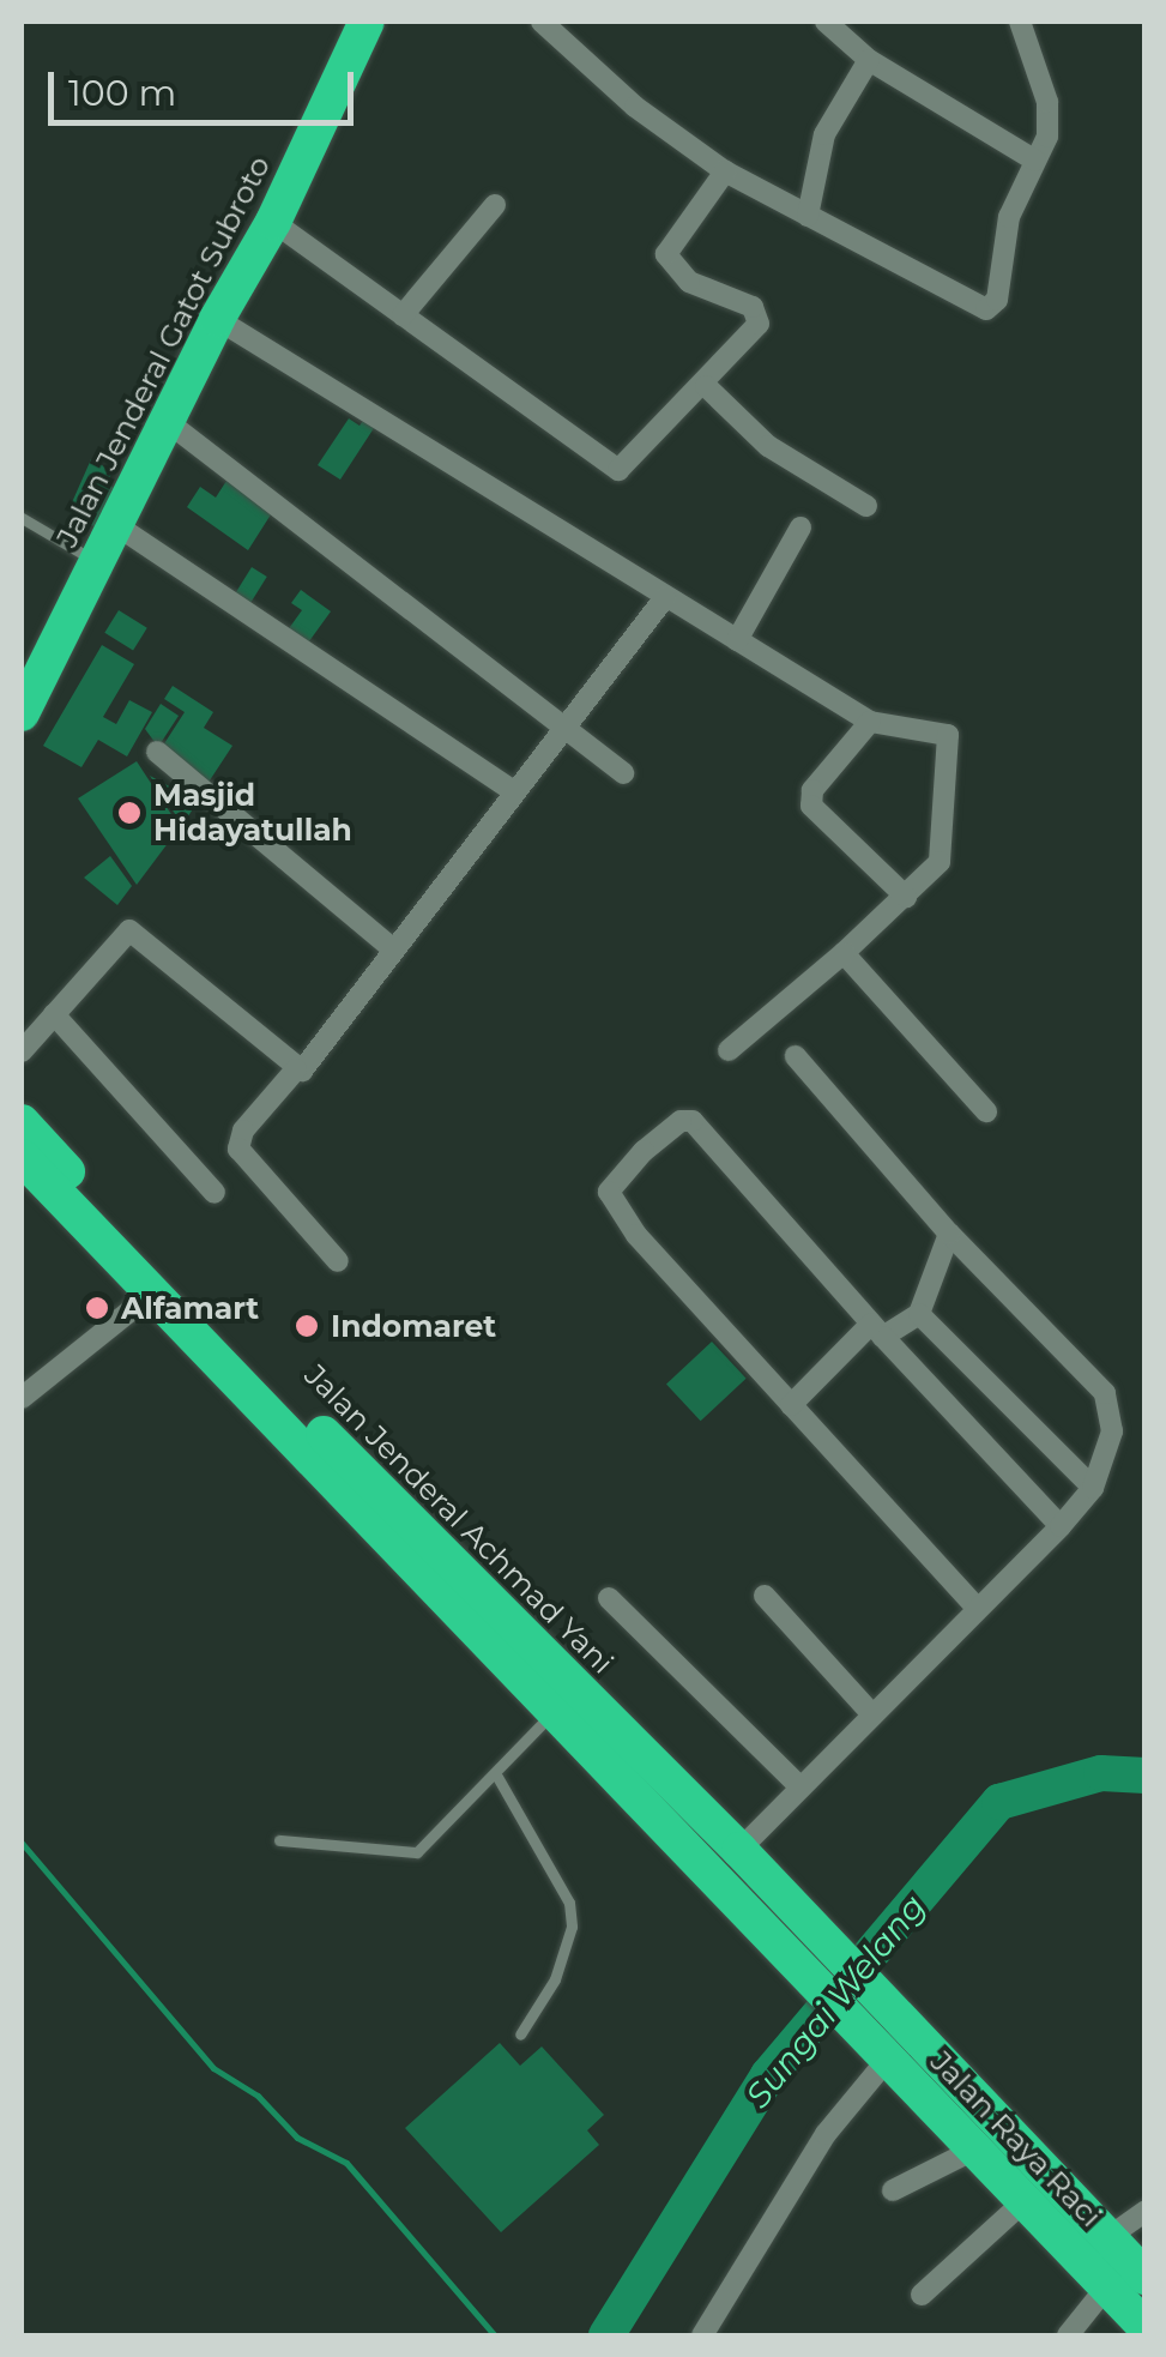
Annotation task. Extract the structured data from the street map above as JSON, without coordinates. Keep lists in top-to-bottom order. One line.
{"streets":{"highway":["Jalan Jenderal Gatot Subroto","Jalan Jenderal Achmad Yani","Jalan Raya Raci"]},"water":["Sungai Welang"],"places":["Masjid Hidayatullah","Alfamart","Indomaret"],"scale_bar":"100 m"}
